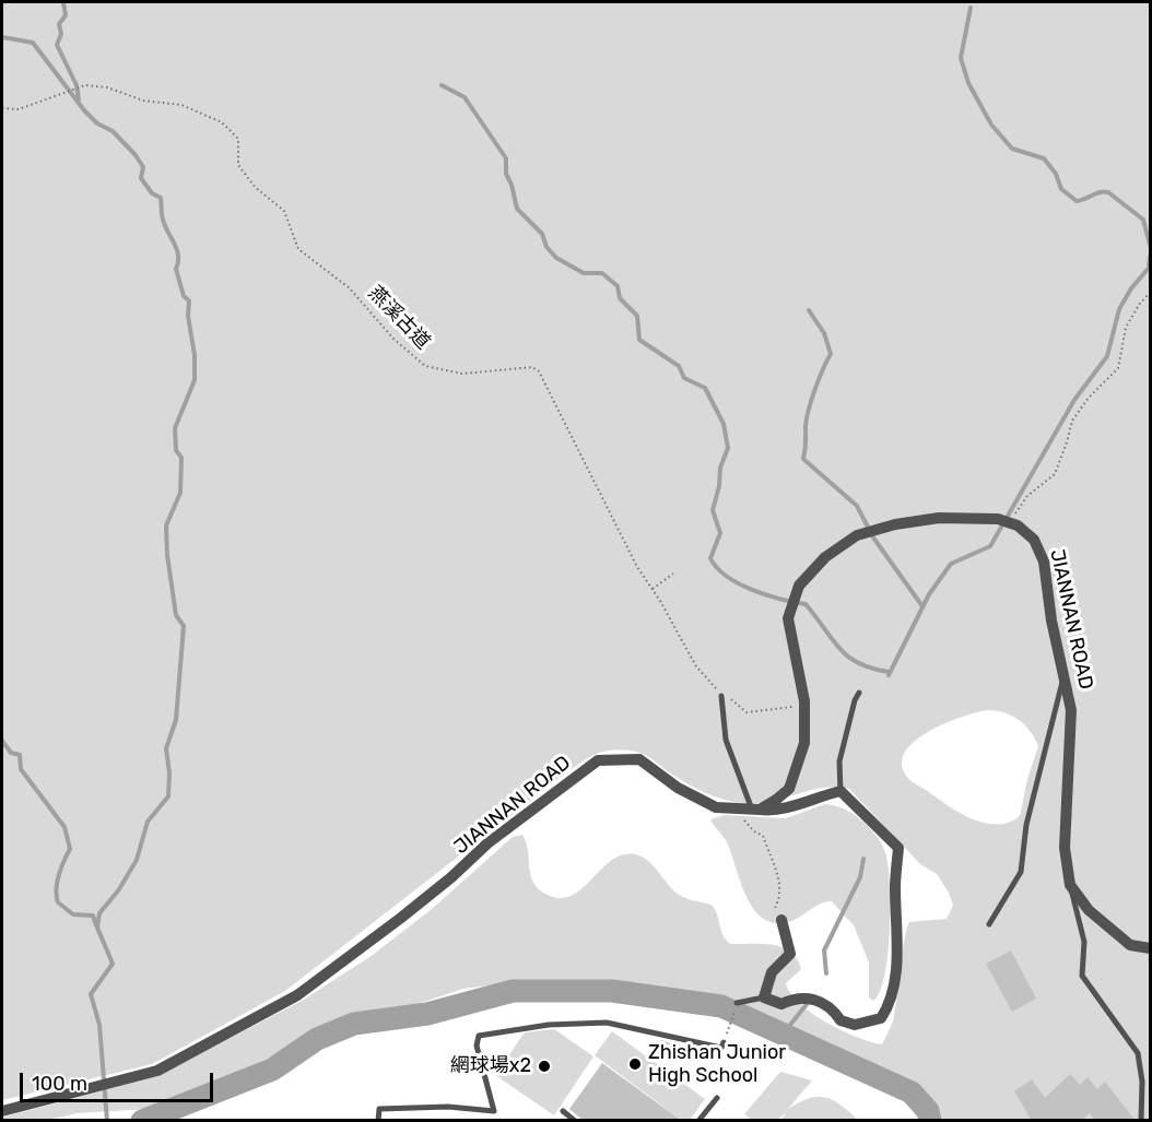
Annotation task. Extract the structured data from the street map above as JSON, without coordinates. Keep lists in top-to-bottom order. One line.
{"streets":{"street":["JIANNAN ROAD"],"path":["燕溪古道"]},"places":["Zhishan Junior High School","網球場x2"],"scale_bar":"100 m"}
